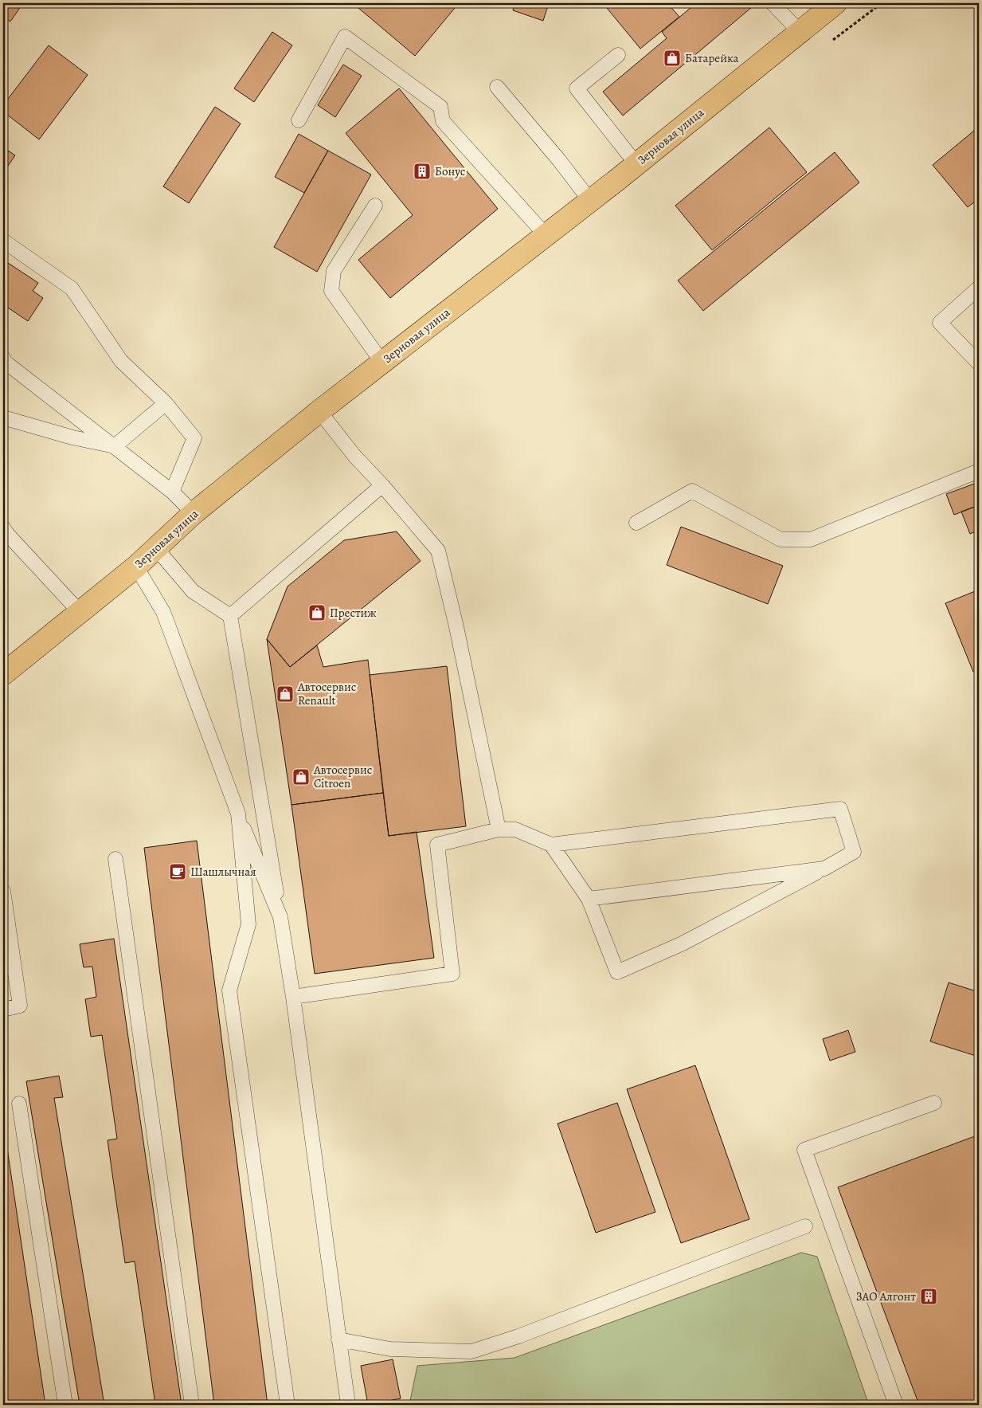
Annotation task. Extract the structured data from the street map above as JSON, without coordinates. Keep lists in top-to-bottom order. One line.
{"streets":{"main road":["Зерновая улица"]},"places":{"shop":["Батарейка","Престиж","Автосервис Renault","Автосервис Citroen"],"building":["Бонус","ЗАО Алгонт"],"cafe":["Шашлычная"]}}
